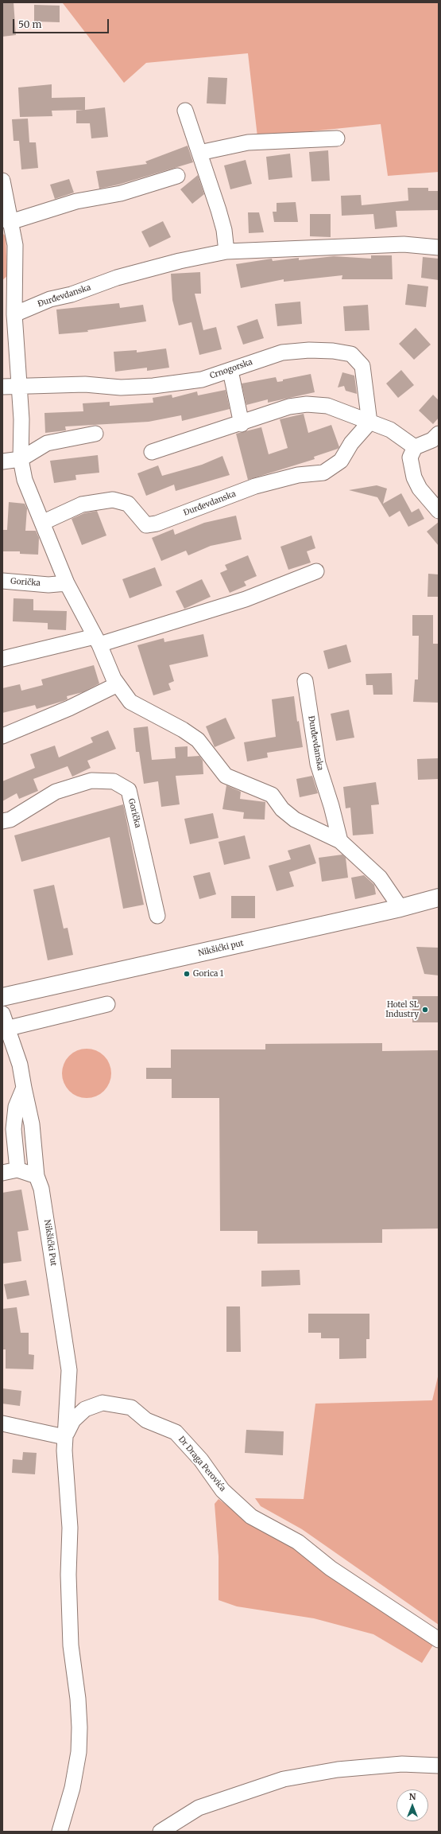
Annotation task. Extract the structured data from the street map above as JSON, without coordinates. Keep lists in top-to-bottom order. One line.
{"streets":{"main road":["Nikšićki put"],"street":["Đurđevdanska","Crnogorska","Gorička","Nikšićki Put","Dr Draga Perovića"]},"crossings":[["Đurđevdanska","Crnogorska"],["Nikšićki Put","Dr Draga Perovića"]],"places":["Gorica 1","Hotel SL Industry"],"scale_bar":"50 m","north":"top"}
